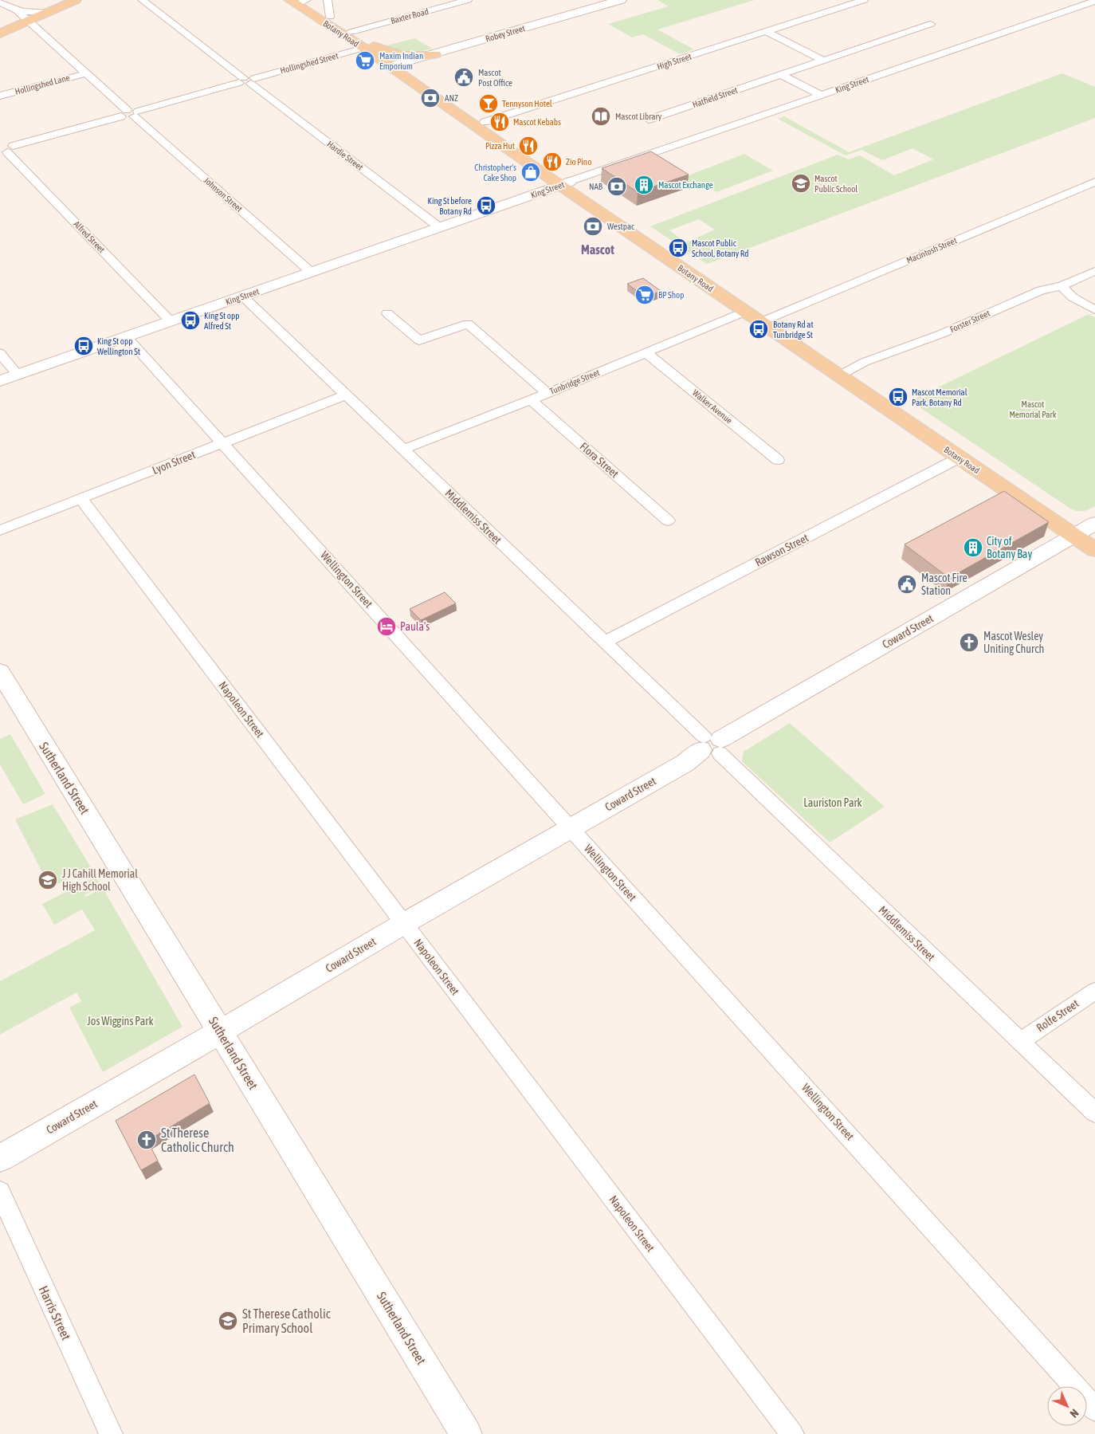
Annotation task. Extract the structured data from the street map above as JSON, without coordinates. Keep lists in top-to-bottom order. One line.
{"streets":{"main road":["Botany Road"],"street":["Baxter Road","Robey Street","High Street","Hollingshed Street","Hollingshed Lane","King Street","Hatfield Street","Hardie Street","Johnson Street","Alfred Street","Macintosh Street","Forster Street","Tunbridge Street","Walker Avenue","Flora Street","Lyon Street","Middlemiss Street","Rawson Street","Wellington Street","Coward Street","Napoleon Street","Sutherland Street","Rolfe Street","Harris Street"]},"crossings":[["Baxter Road","Botany Road"],["Botany Road","Robey Street"],["Botany Road","High Street"],["Botany Road","Hollingshed Street"],["Botany Road","King Street"],["Botany Road","Macintosh Street"],["Botany Road","Forster Street"],["Botany Road","Tunbridge Street"],["Botany Road","Rawson Street"],["Botany Road","Coward Street"],["Hollingshed Street","Hardie Street"],["Hollingshed Street","Johnson Street"],["Hollingshed Street","Alfred Street"],["Hollingshed Lane","Johnson Street"],["King Street","Hardie Street"],["King Street","Johnson Street"],["King Street","Alfred Street"],["King Street","Middlemiss Street"],["King Street","Wellington Street"],["Tunbridge Street","Walker Avenue"],["Tunbridge Street","Flora Street"],["Tunbridge Street","Middlemiss Street"],["Lyon Street","Middlemiss Street"],["Lyon Street","Wellington Street"],["Lyon Street","Napoleon Street"],["Middlemiss Street","Rawson Street"],["Middlemiss Street","Coward Street"],["Middlemiss Street","Rolfe Street"],["Wellington Street","Coward Street"],["Coward Street","Napoleon Street"],["Coward Street","Sutherland Street"]],"districts":["Mascot"],"parks":["Mascot Memorial Park","Lauriston Park","Jos Wiggins Park"],"places":{"supermarket":["Maxim Indian Emporium","BP Shop"],"public building":["Mascot Post Office","Mascot Fire Station"],"bank":["ANZ","NAB","Westpac"],"bar":["Tennyson Hotel"],"library":["Mascot Library"],"restaurant":["Mascot Kebabs","Pizza Hut","Zio Pino"],"shop":["Christopher's Cake Shop"],"school or university":["Mascot Public School","J J Cahill Memorial High School","St Therese Catholic Primary School"],"building":["Mascot Exchange","City of Botany Bay"],"bus stop":["King St before Botany Rd","Mascot Public School, Botany Rd","King St opp Alfred St","Botany Rd at Tunbridge St","King St opp Wellington St","Mascot Memorial Park, Botany Rd"],"hotel":["Paula's"],"church":["Mascot Wesley Uniting Church","St Therese Catholic Church"]},"north":"bottom right"}
